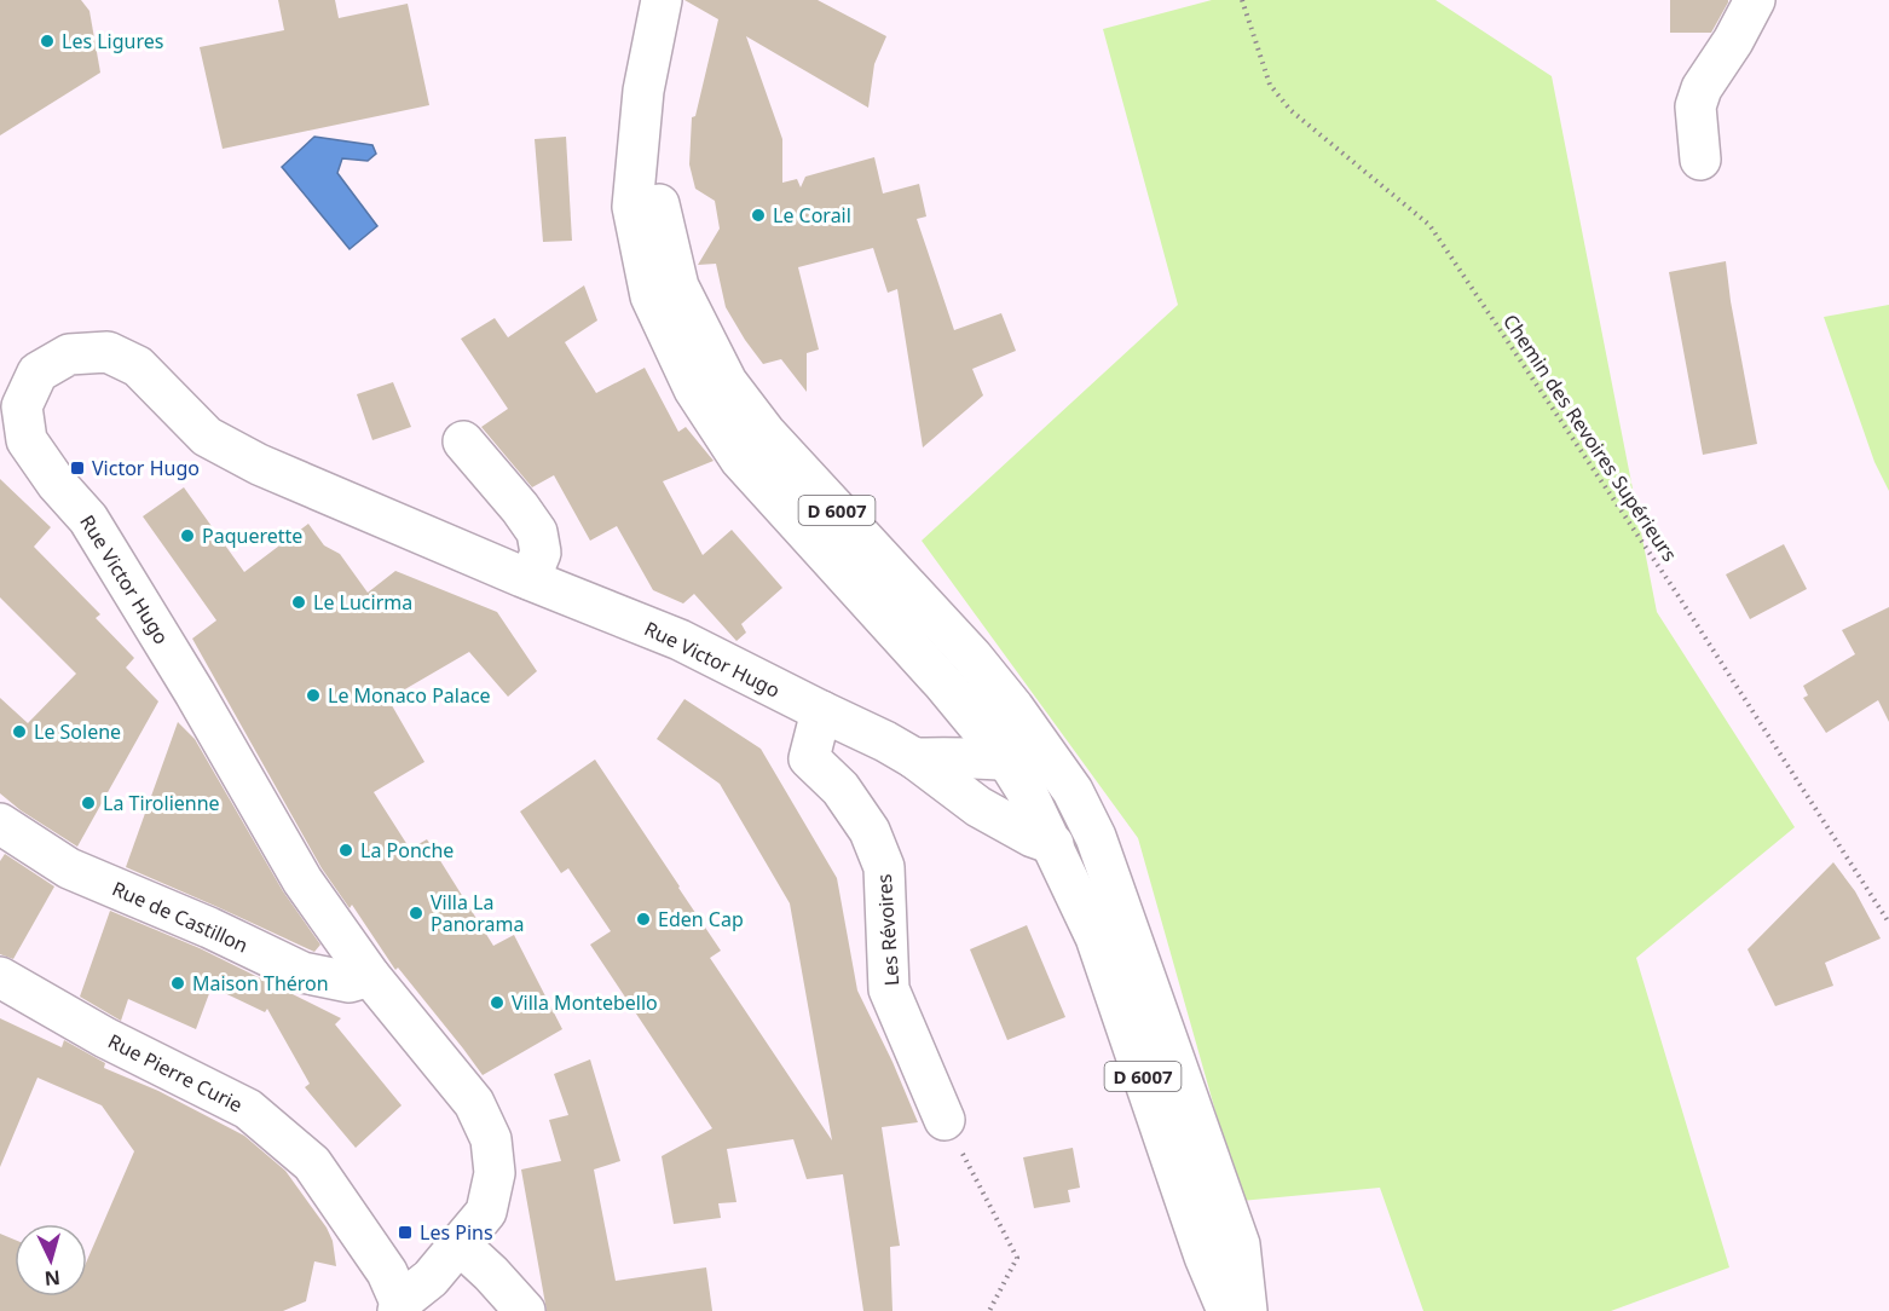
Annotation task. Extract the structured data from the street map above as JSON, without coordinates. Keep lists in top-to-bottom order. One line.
{"streets":{"street":["D 6007","Rue Victor Hugo","Rue de Castillon","Les Révoires","Rue Pierre Curie"],"path":["Chemin des Revoires Supérieurs"]},"crossings":[["D 6007","Rue Victor Hugo"],["Rue Victor Hugo","Rue de Castillon"],["Rue Victor Hugo","Les Révoires"],["Rue Victor Hugo","Rue Pierre Curie"]],"places":{"other":["Les Ligures","Le Corail","Paquerette","Le Lucirma","Le Monaco Palace","Le Solene","La Tirolienne","La Ponche","Villa La Panorama","Eden Cap","Maison Théron","Villa Montebello"],"transit":["Victor Hugo","Les Pins"]},"north":"bottom"}
